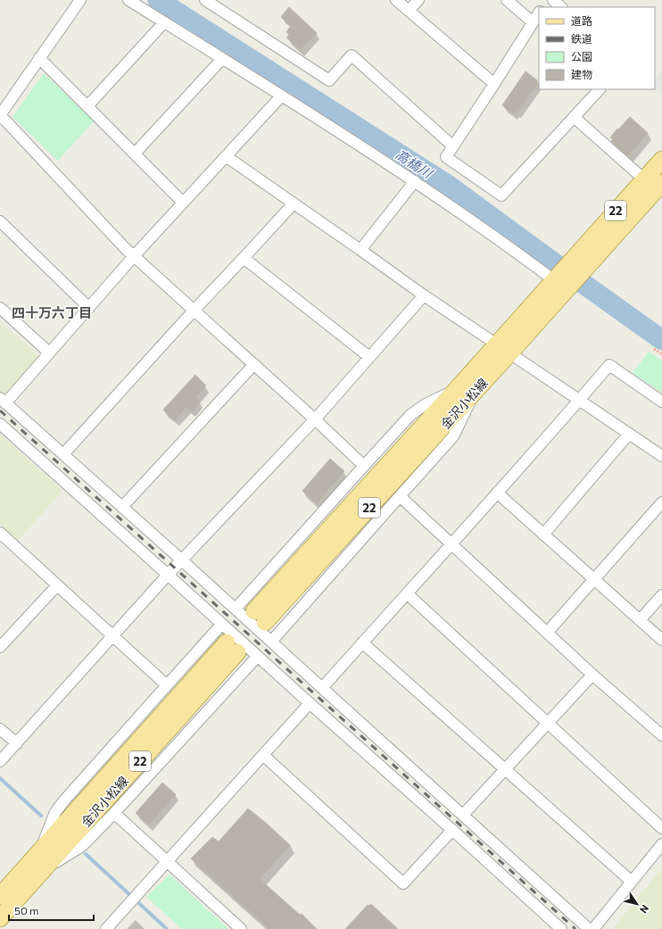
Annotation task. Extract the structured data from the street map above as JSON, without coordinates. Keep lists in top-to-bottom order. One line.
{"streets":{"main road":["22","金沢小松線"]},"crossings":[["22","金沢小松線"]],"districts":["四十万六丁目"],"water":["高橋川"],"legend":["道路","鉄道","公園","建物"],"scale_bar":"50 m","north":"bottom right"}
